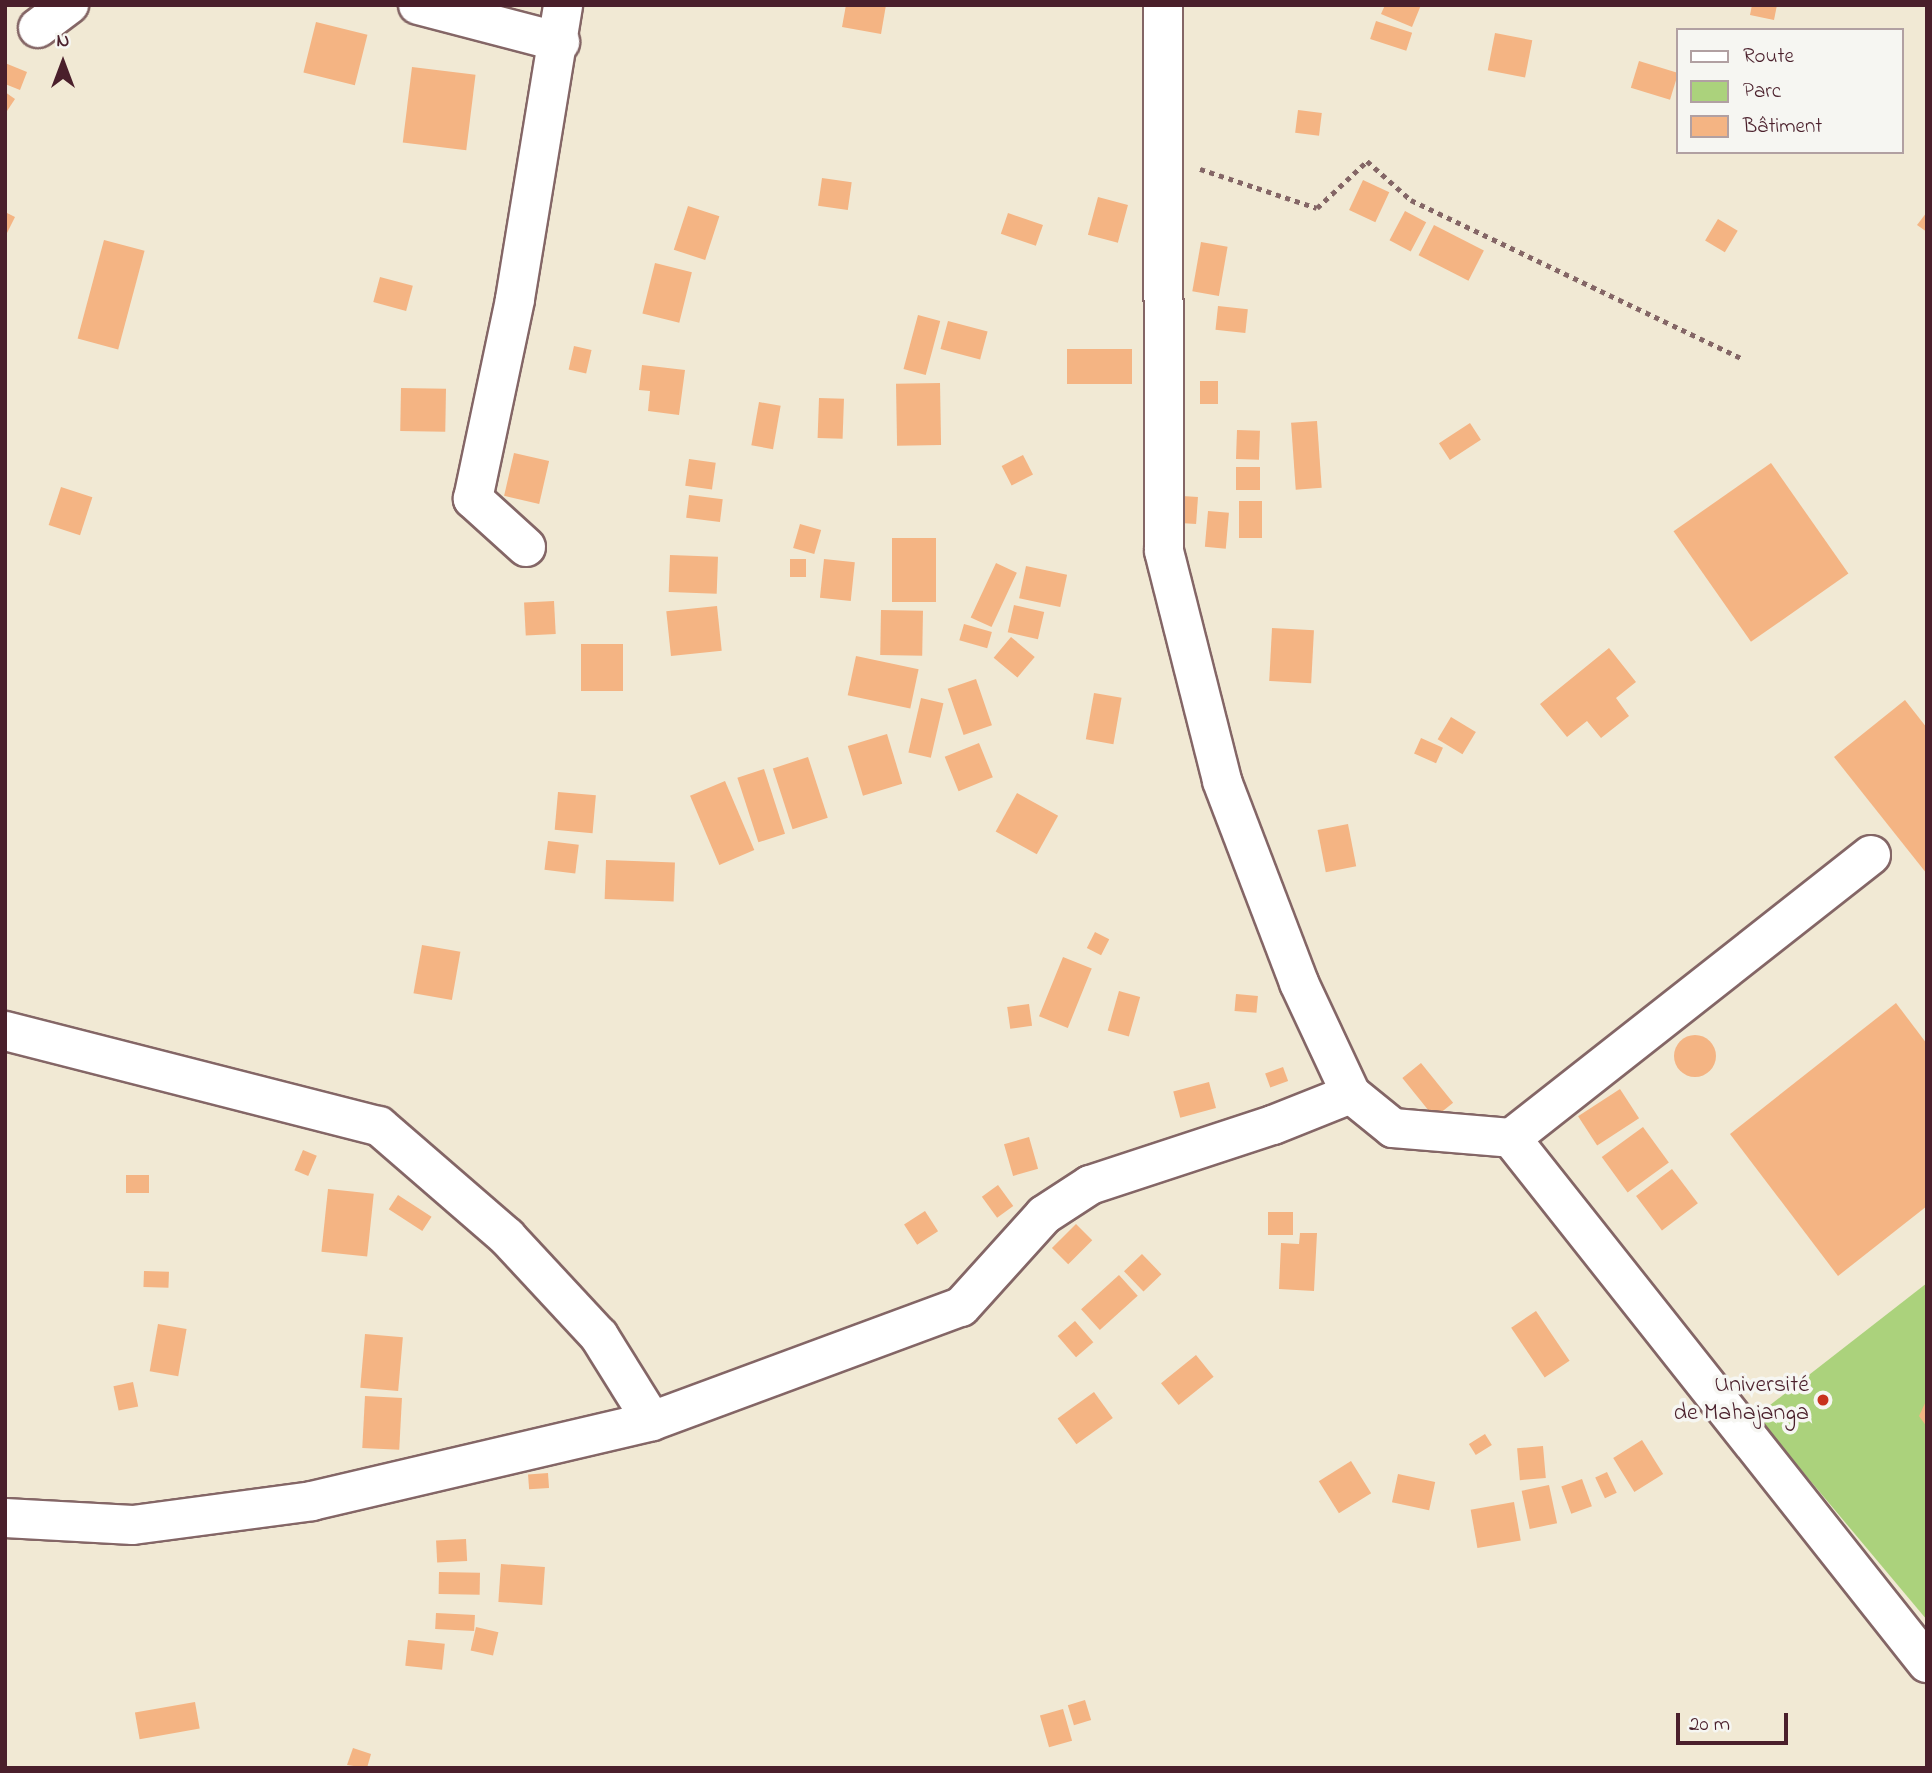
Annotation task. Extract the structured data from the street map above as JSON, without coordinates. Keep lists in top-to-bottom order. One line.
{"places":["Université de Mahajanga"],"legend":["Route","Parc","Bâtiment"],"scale_bar":"20 m","north":"top"}
